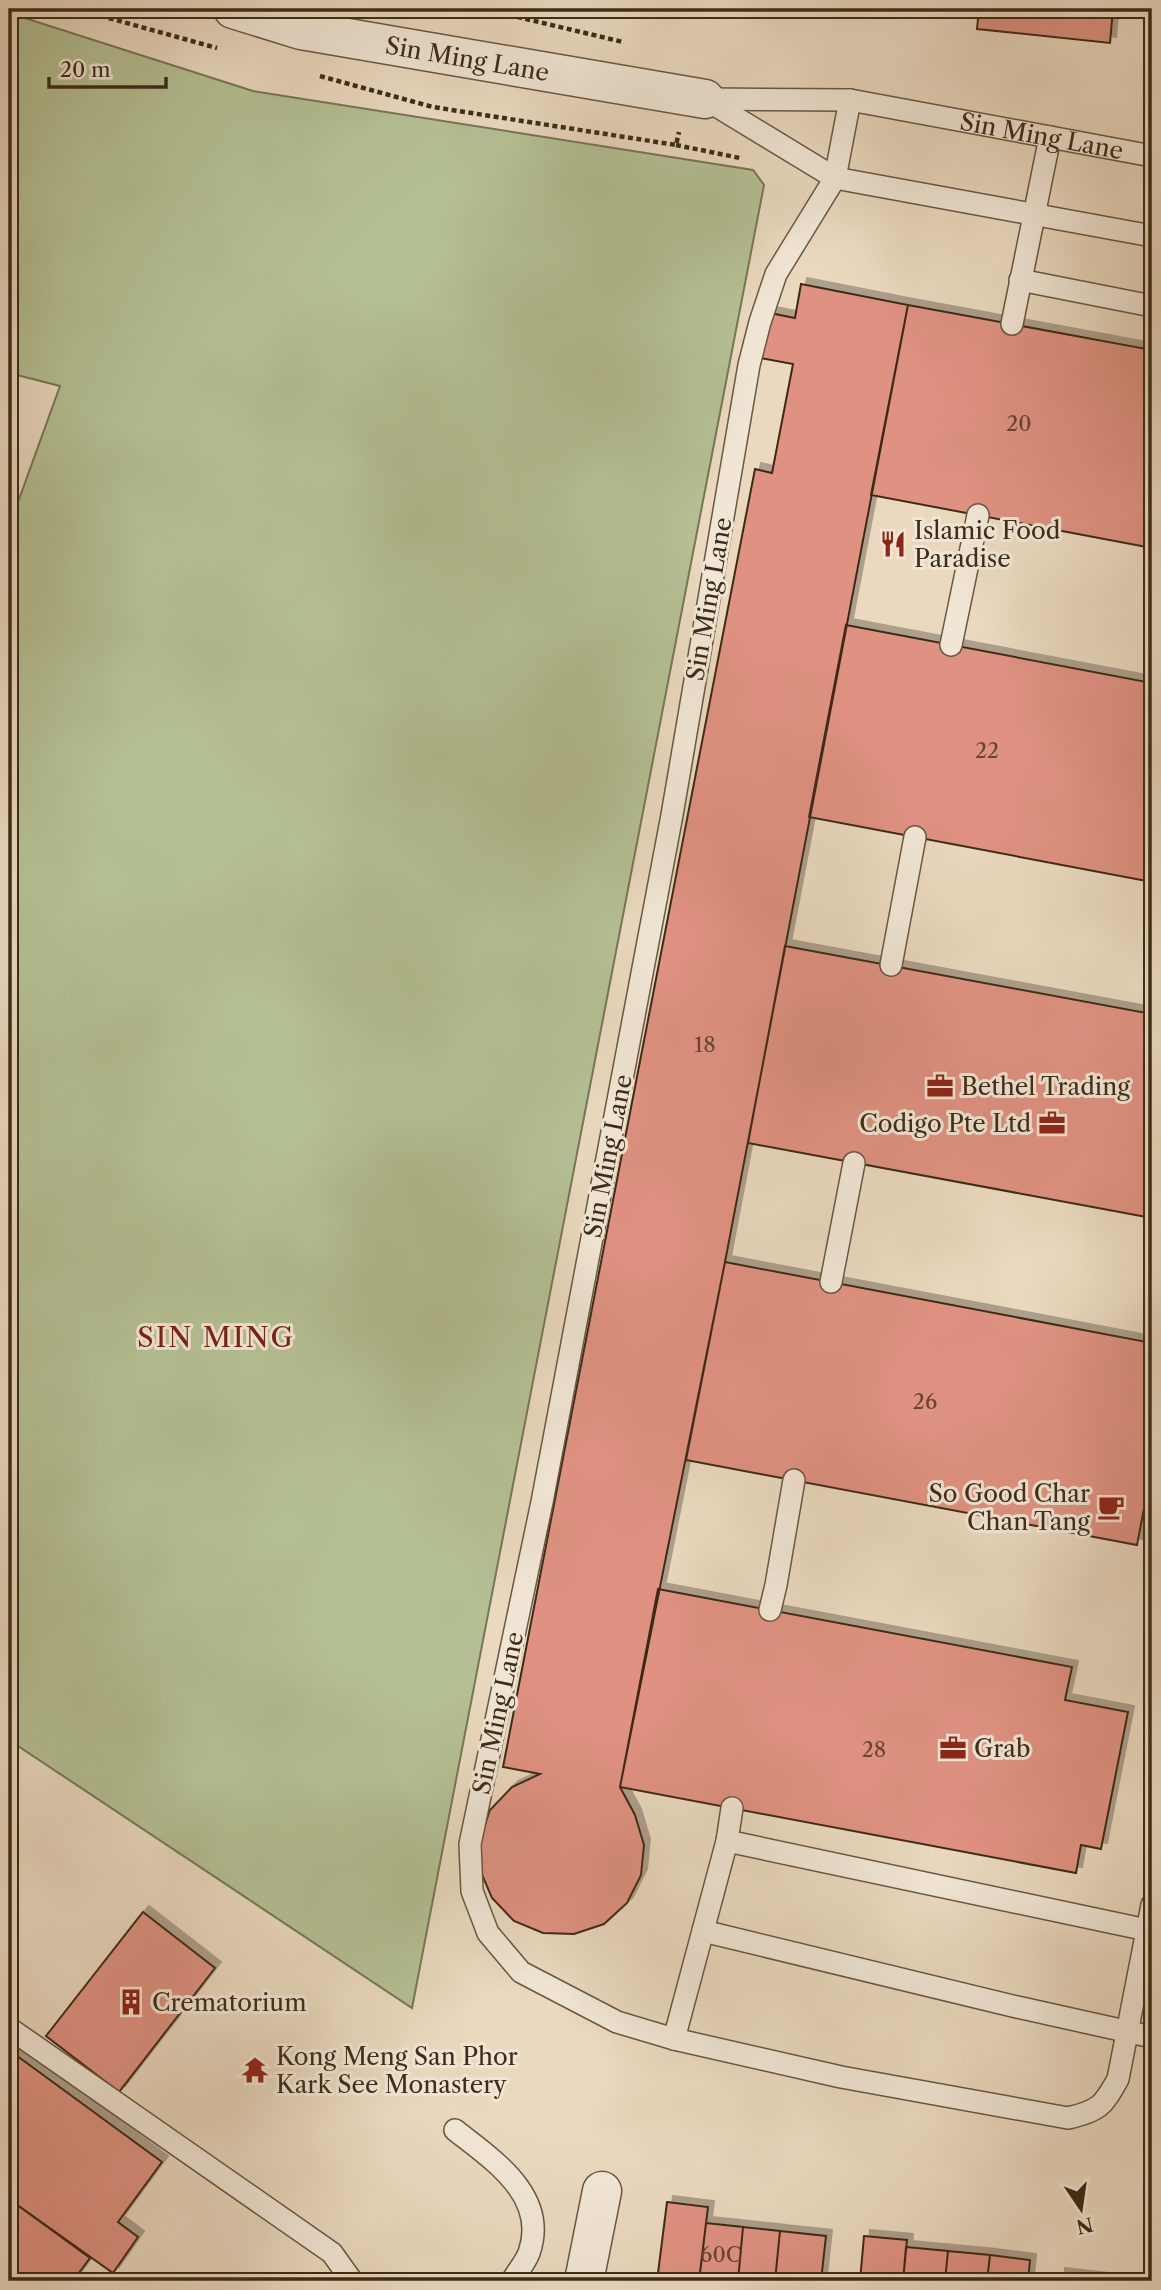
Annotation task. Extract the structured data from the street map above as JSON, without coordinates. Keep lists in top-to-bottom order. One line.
{"streets":{"street":["Sin Ming Lane"]},"districts":["SIN MING"],"places":{"restaurant":["Islamic Food Paradise"],"office":["Bethel Trading","Codigo Pte Ltd","Grab"],"cafe":["So Good Char Chan Tang"],"building":["Crematorium"],"temple":["Kong Meng San Phor Kark See Monastery"]},"house_numbers":["20","22","18","26","28","60C"],"scale_bar":"20 m","north":"bottom"}
